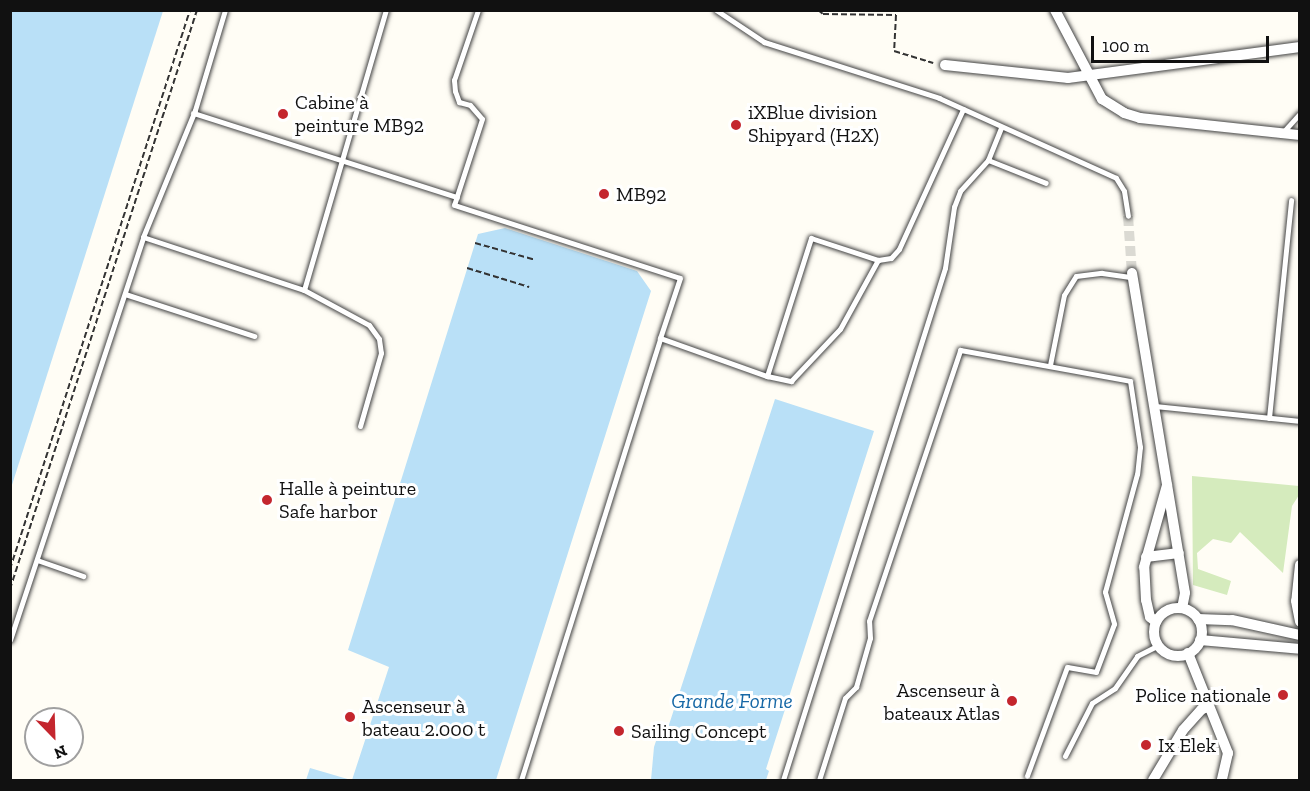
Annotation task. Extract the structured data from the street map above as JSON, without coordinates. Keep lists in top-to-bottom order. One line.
{"water":["Grande Forme"],"places":["Cabine à peinture MB92","iXBlue division Shipyard (H2X)","MB92","Halle à peinture Safe harbor","Police nationale","Ascenseur à bateaux Atlas","Ascenseur à bateau 2.000 t","Sailing Concept","Ix Elek"],"scale_bar":"100 m","north":"bottom right"}
